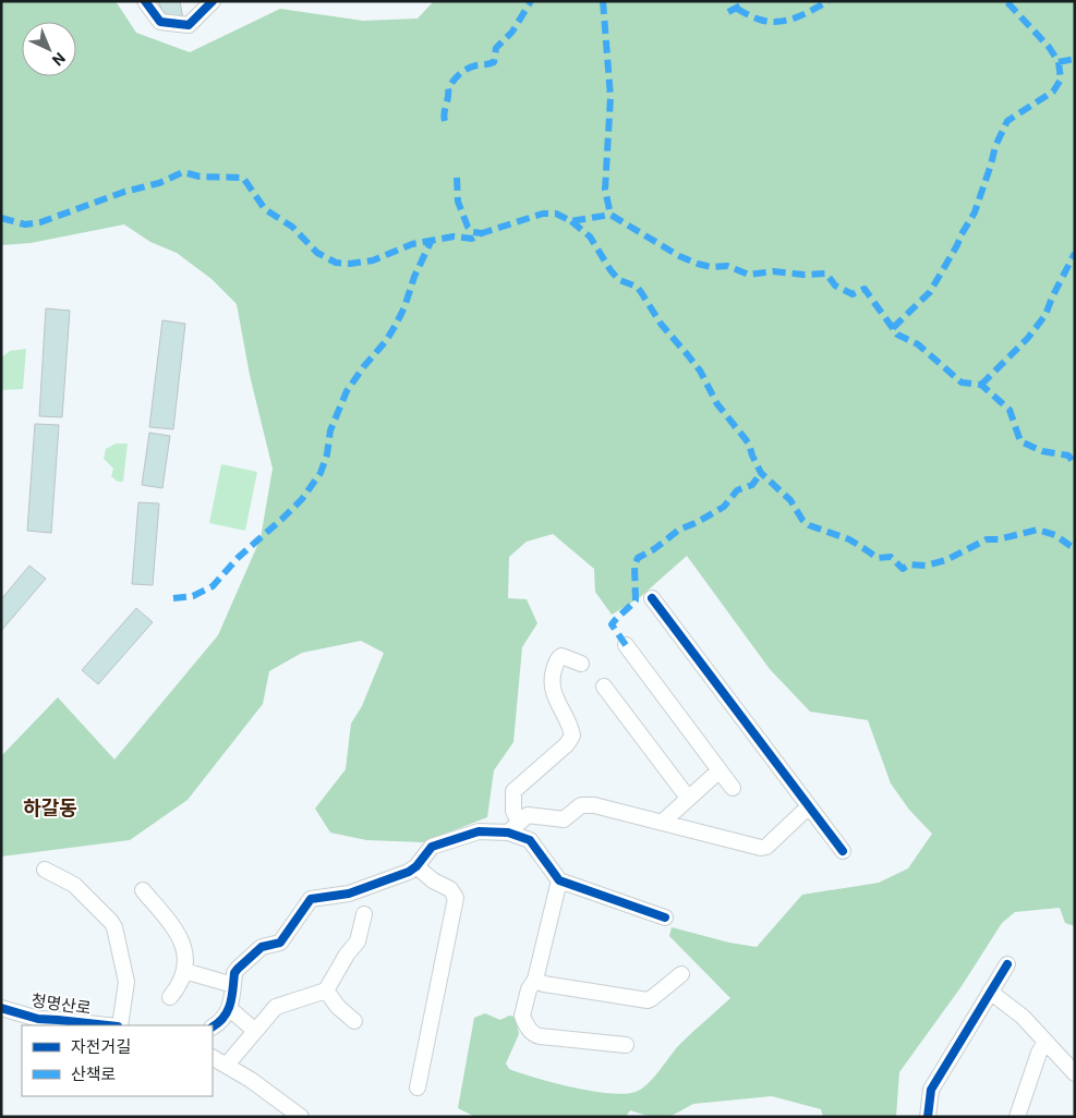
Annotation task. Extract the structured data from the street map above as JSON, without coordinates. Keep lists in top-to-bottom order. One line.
{"streets":{"street":["청명산로"]},"districts":["하갈동"],"legend":["자전거길","산책로"],"north":"bottom right"}
